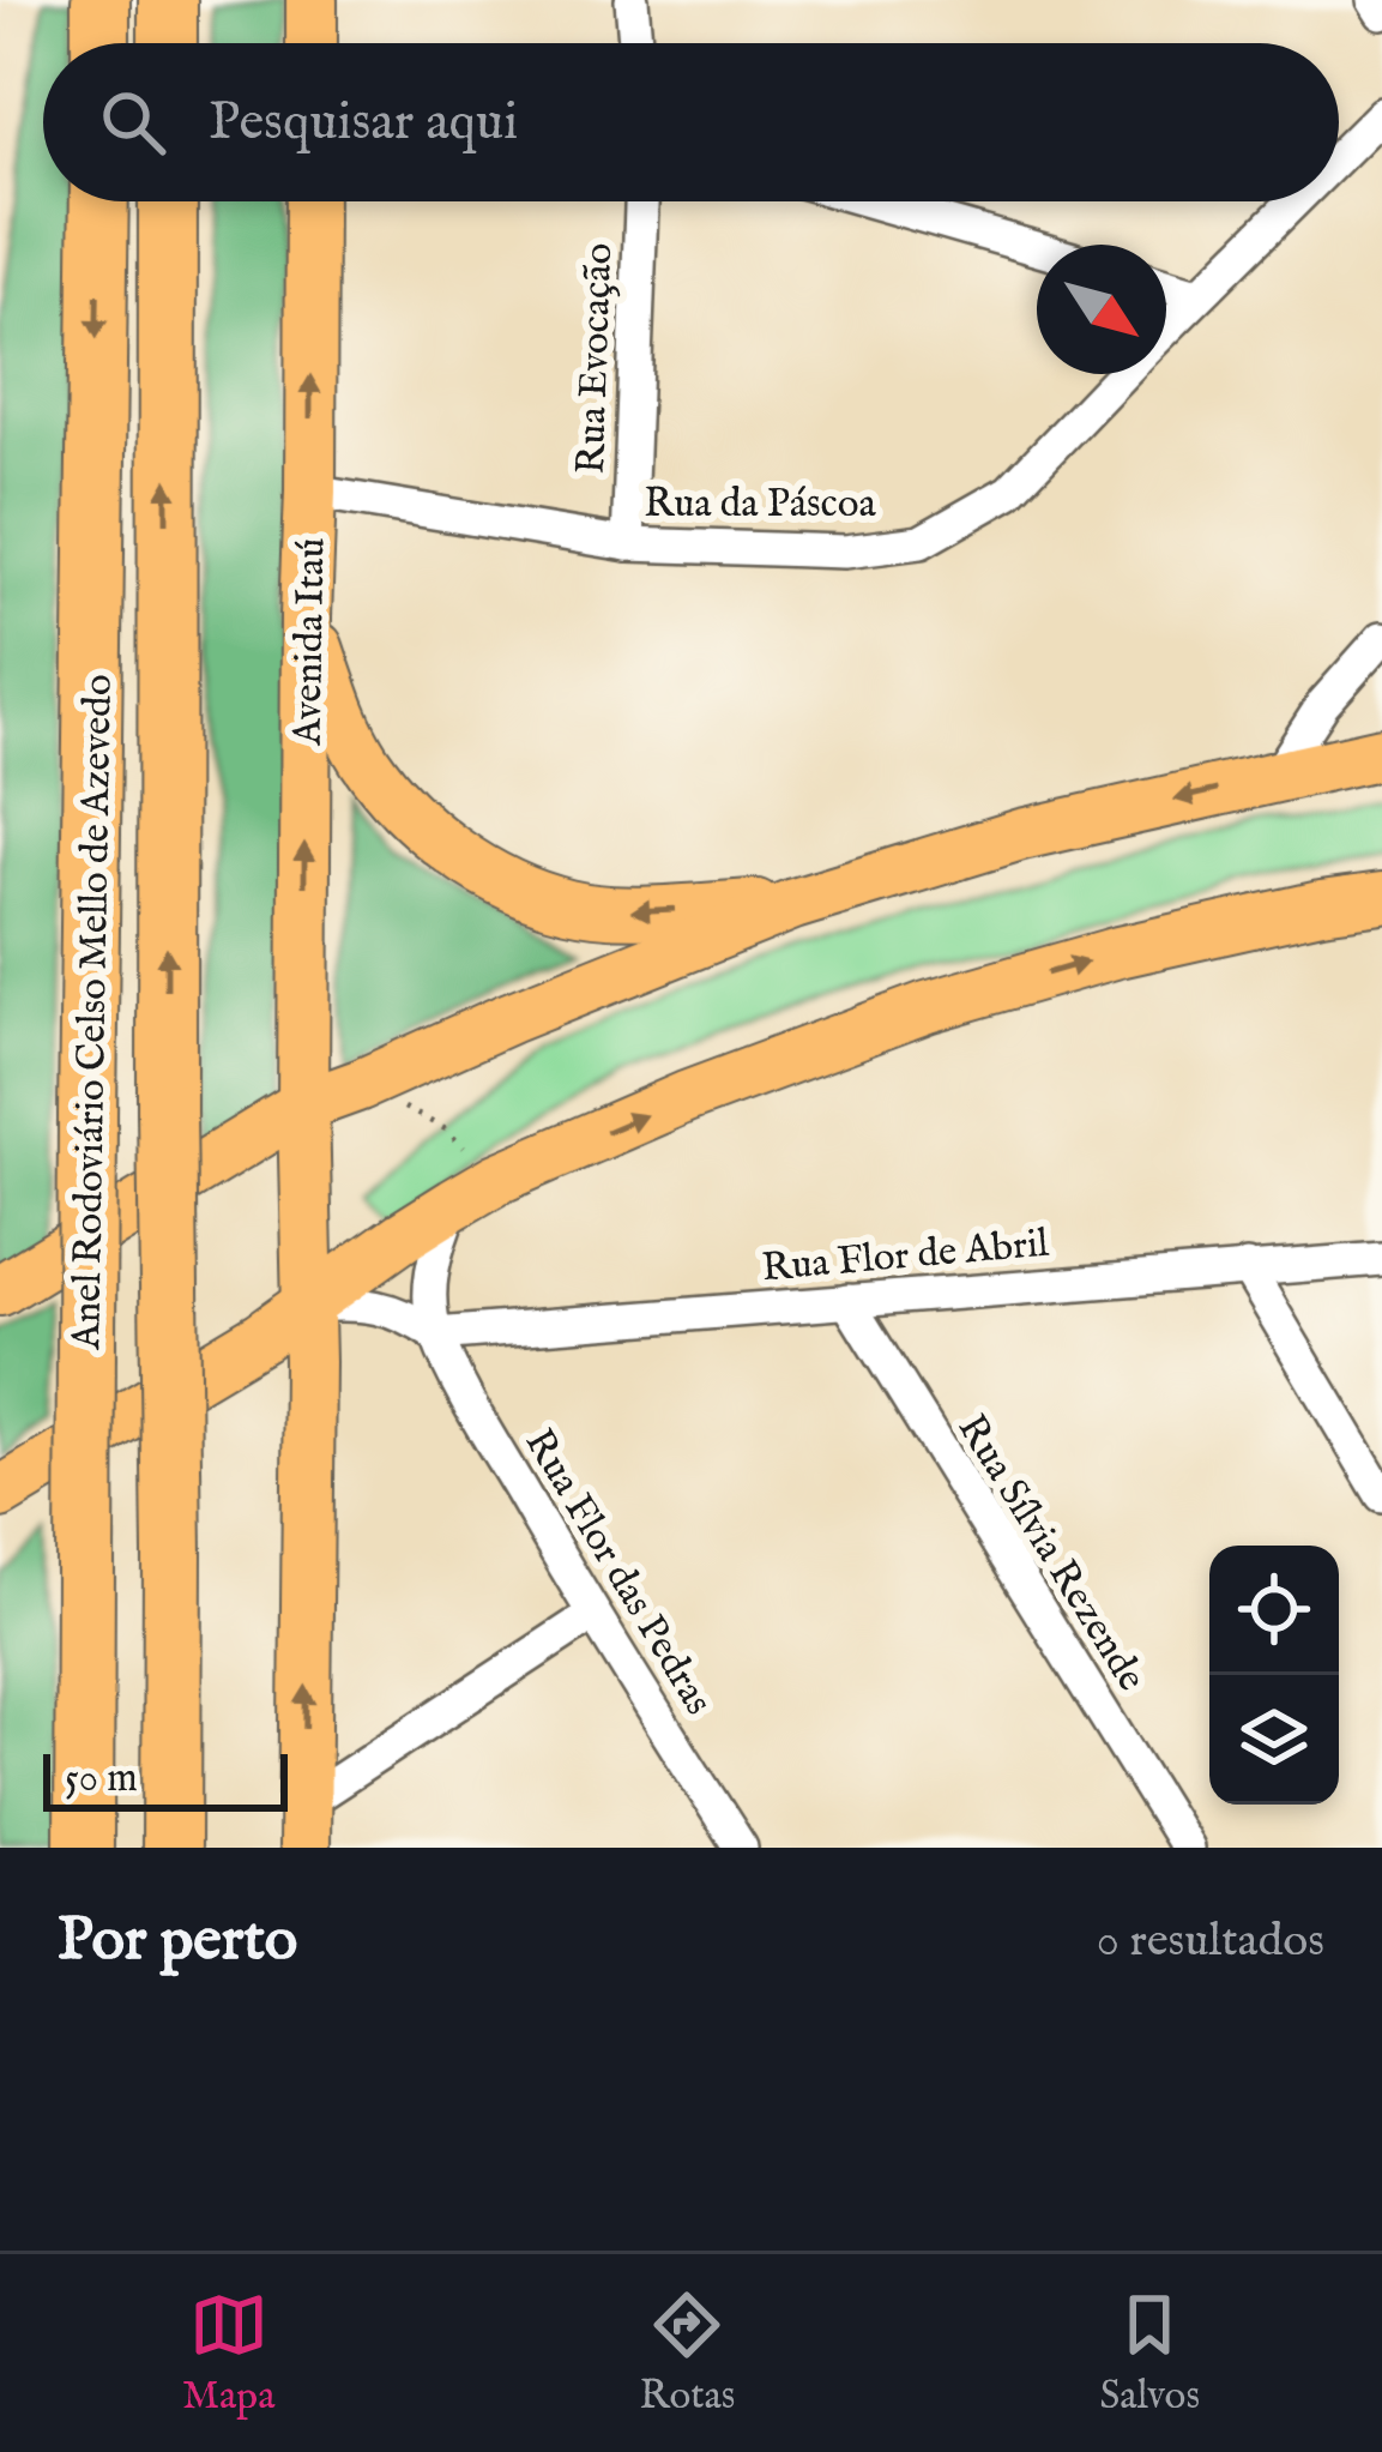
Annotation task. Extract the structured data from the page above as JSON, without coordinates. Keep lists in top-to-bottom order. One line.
{"streets":{"highway":["Anel Rodoviário Celso Mello de Azevedo"],"main road":["Avenida Itaú"],"street":["Rua Evocação","Rua da Páscoa","Rua Flor de Abril","Rua Sílvia Rezende","Rua Flor das Pedras"]},"crossings":[["Rua Evocação","Rua da Páscoa"],["Rua da Páscoa","Avenida Itaú"],["Rua Flor de Abril","Rua Sílvia Rezende"],["Rua Flor de Abril","Rua Flor das Pedras"]],"one_way":["Avenida Itaú"],"scale_bar":"50 m","north":"bottom right","page":{"search":"Pesquisar aqui","scale":"50 m","heading":["Por perto","0 resultados"],"nav":["Mapa","Rotas","Salvos"]}}
